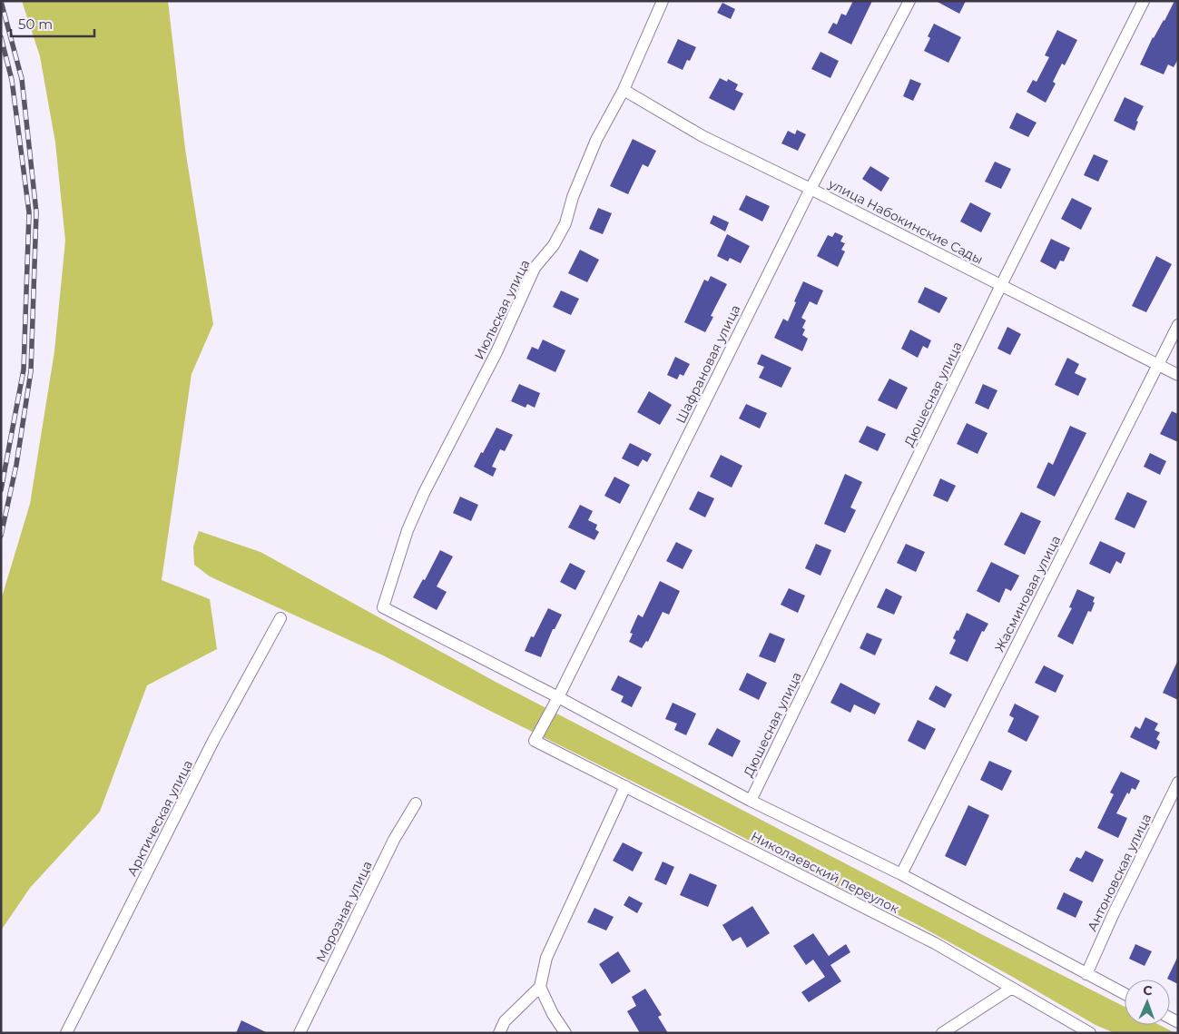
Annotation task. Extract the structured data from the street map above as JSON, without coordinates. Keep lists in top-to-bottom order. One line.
{"streets":{"street":["улица Набокинские Сады","Июльская улица","Шафрановая улица","Дюшесная улица","Жасминовая улица","Арктическая улица","Николаевский переулок","Антоновская улица","Морозная улица"]},"crossings":[["улица Набокинские Сады","Июльская улица"],["улица Набокинские Сады","Шафрановая улица"],["улица Набокинские Сады","Дюшесная улица"],["улица Набокинские Сады","Жасминовая улица"],["Июльская улица","Шафрановая улица"],["Шафрановая улица","Николаевский переулок"]],"scale_bar":"50 m","north":"top"}
